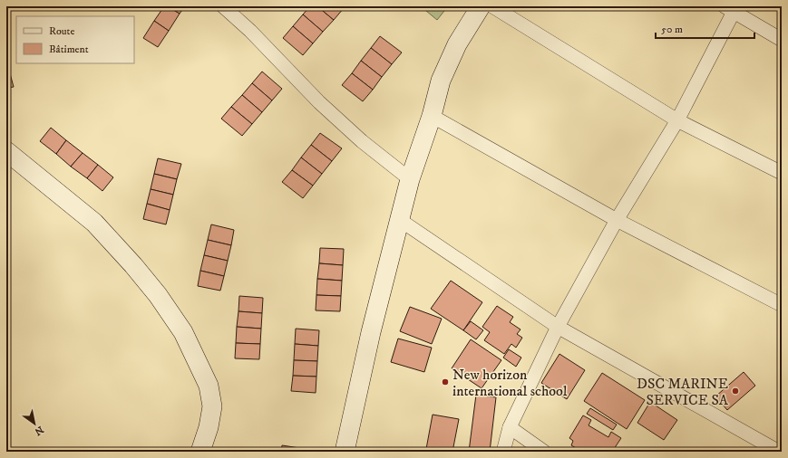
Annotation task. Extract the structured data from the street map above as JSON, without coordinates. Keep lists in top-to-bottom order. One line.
{"places":["New horizon international school","DSC MARINE SERVICE SA"],"legend":["Route","Bâtiment"],"scale_bar":"50 m","north":"bottom right"}
